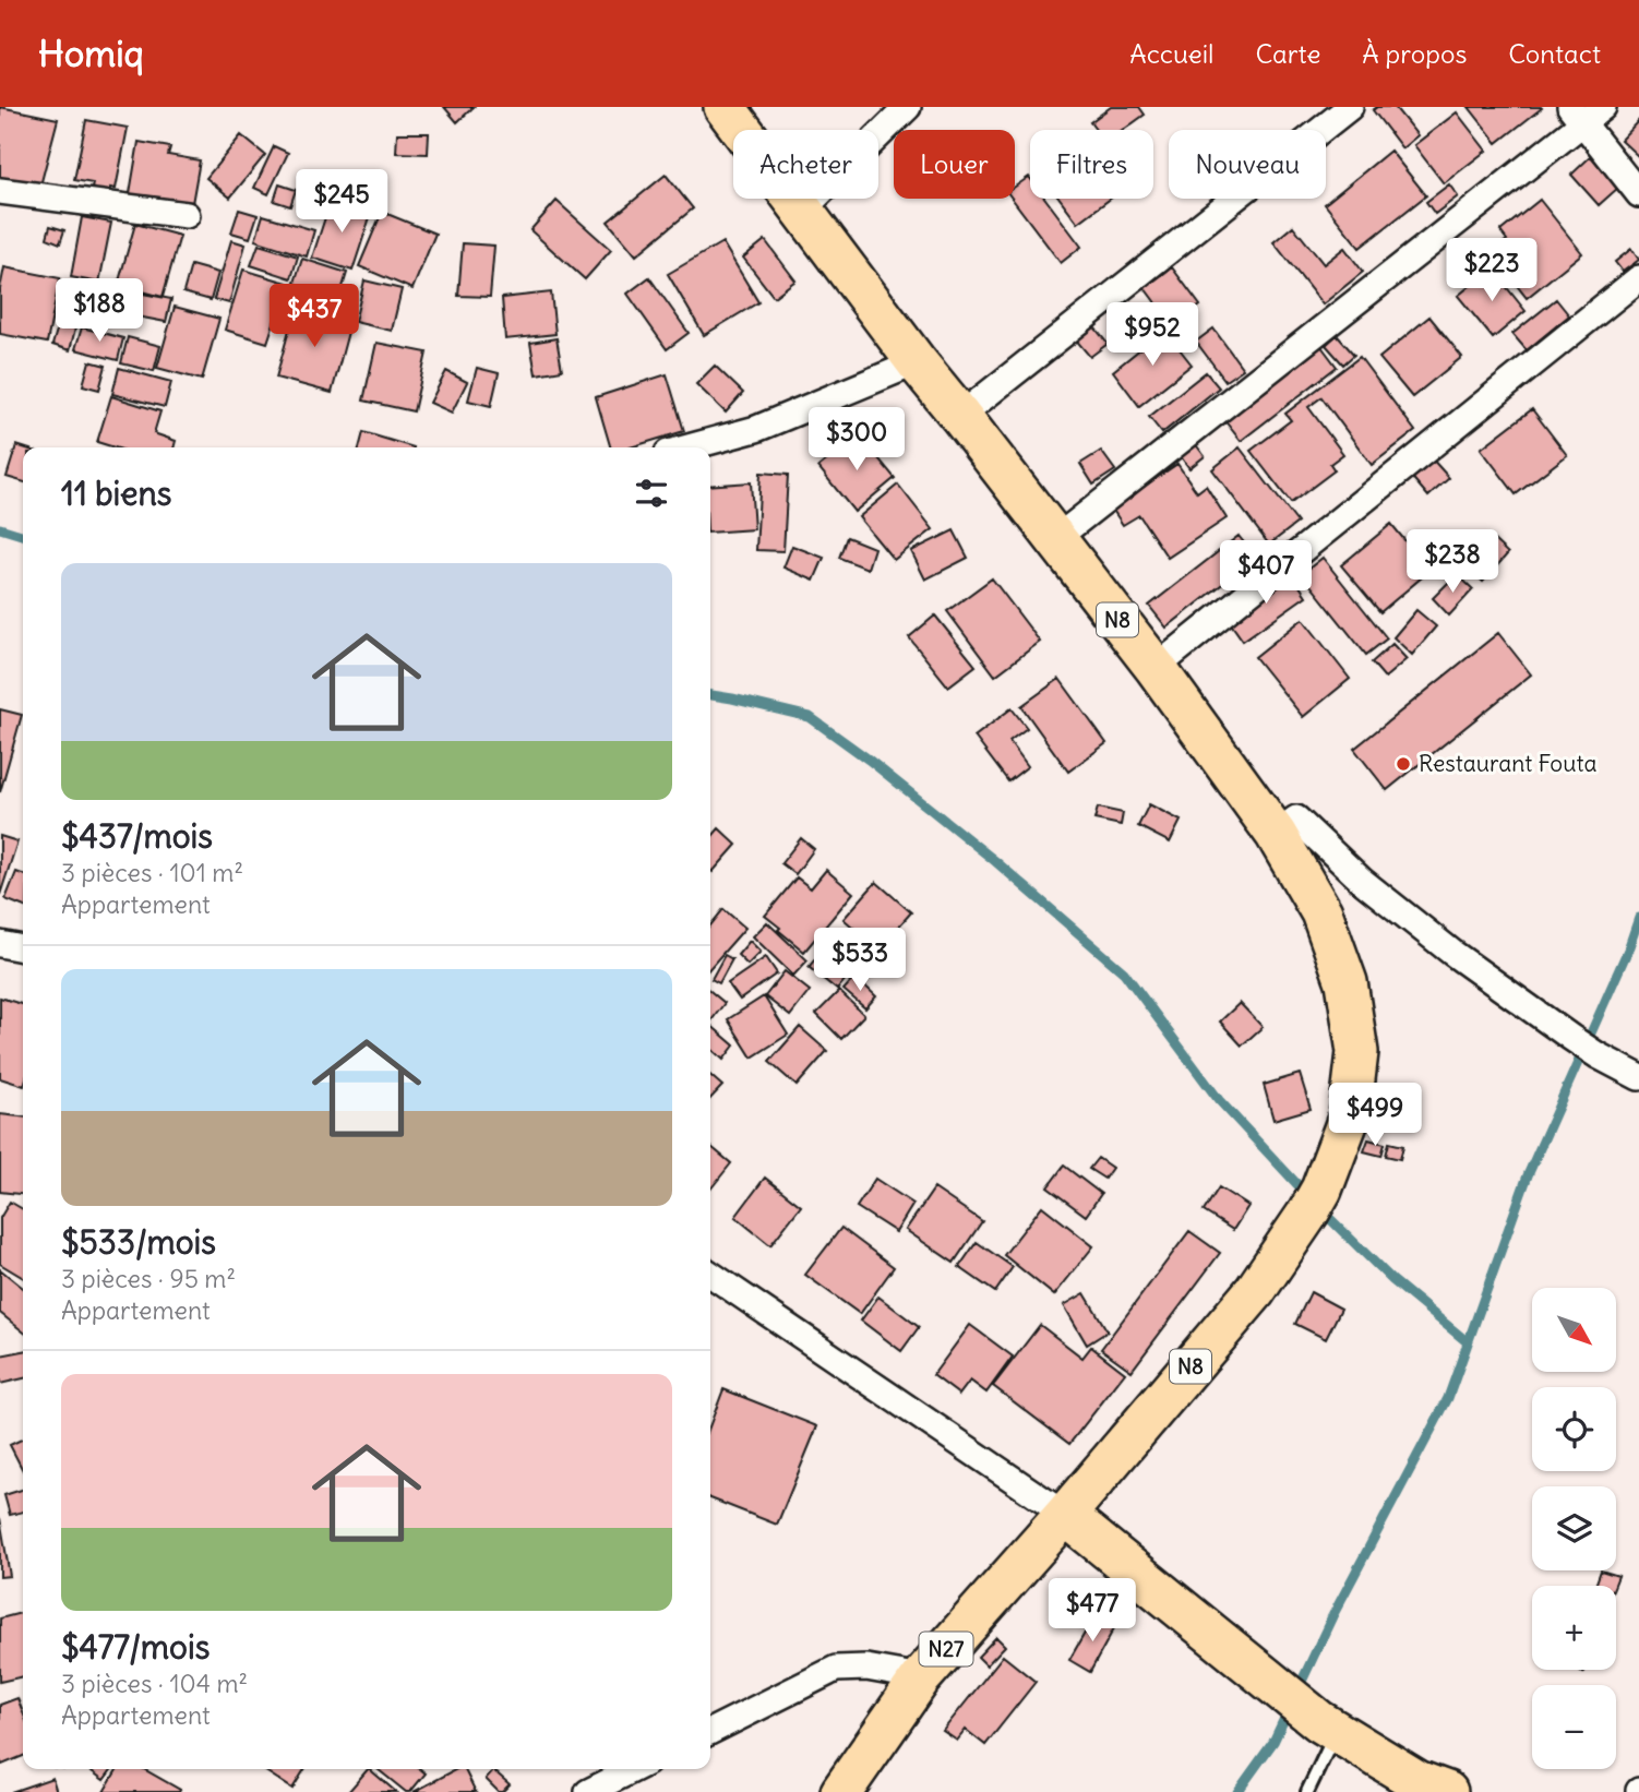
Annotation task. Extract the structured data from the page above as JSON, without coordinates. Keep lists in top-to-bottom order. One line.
{"streets":{"main road":["N8","N27"]},"crossings":[["N8","N27"]],"places":["Restaurant Fouta"],"north":"bottom right","page":{"header":"Homiq","nav":["Accueil","Carte","À propos","Contact"],"chip":["Acheter","Louer","Filtres","Nouveau"],"price":["$245","$223","$188","$437","$952","$300","$238","$407","$533","$499","$477"],"heading":"11 biens","list":[{"name":"$437/mois","note":"3 pièces · 101 m² · Appartement"},{"name":"$533/mois","note":"3 pièces · 95 m² · Appartement"},{"name":"$477/mois","note":"3 pièces · 104 m² · Appartement"}],"map_buttons":["+","−"]}}
